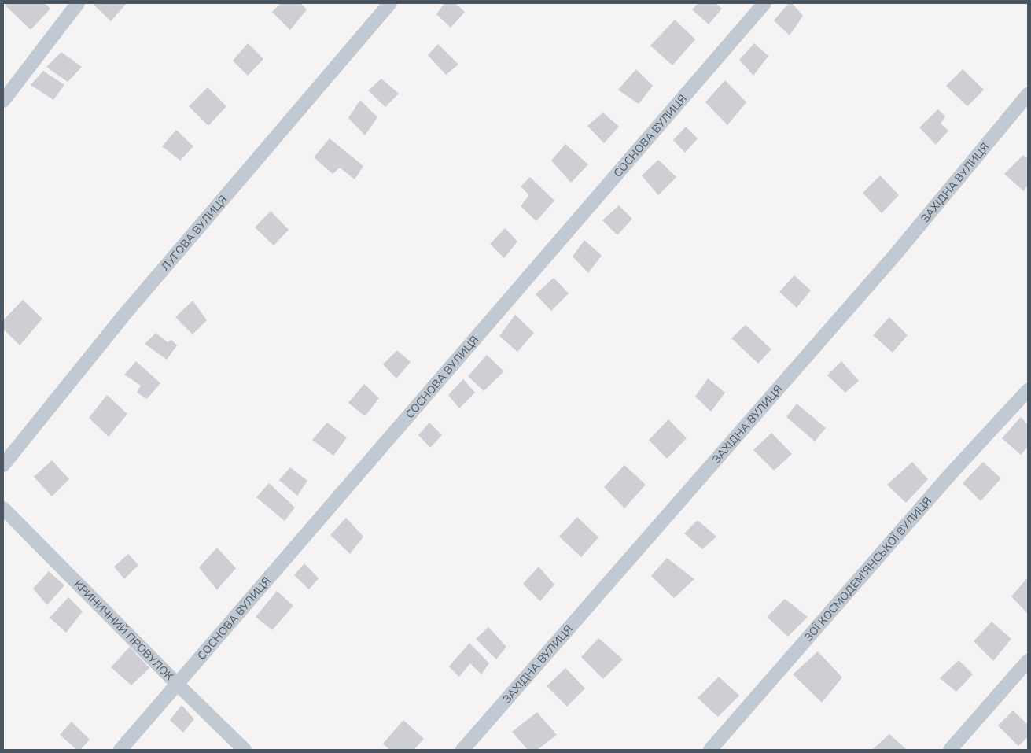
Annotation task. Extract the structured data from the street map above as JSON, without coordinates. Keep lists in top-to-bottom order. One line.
{"streets":{"street":["СОСНОВА ВУЛИЦЯ","ЗАХІДНА ВУЛИЦЯ","ЛУГОВА ВУЛИЦЯ","ЗОЇ КОСМОДЕМ’ЯНСЬКОЇ ВУЛИЦЯ","КРИНИЧНИЙ ПРОВУЛОК"]},"crossings":[["СОСНОВА ВУЛИЦЯ","КРИНИЧНИЙ ПРОВУЛОК"]]}
